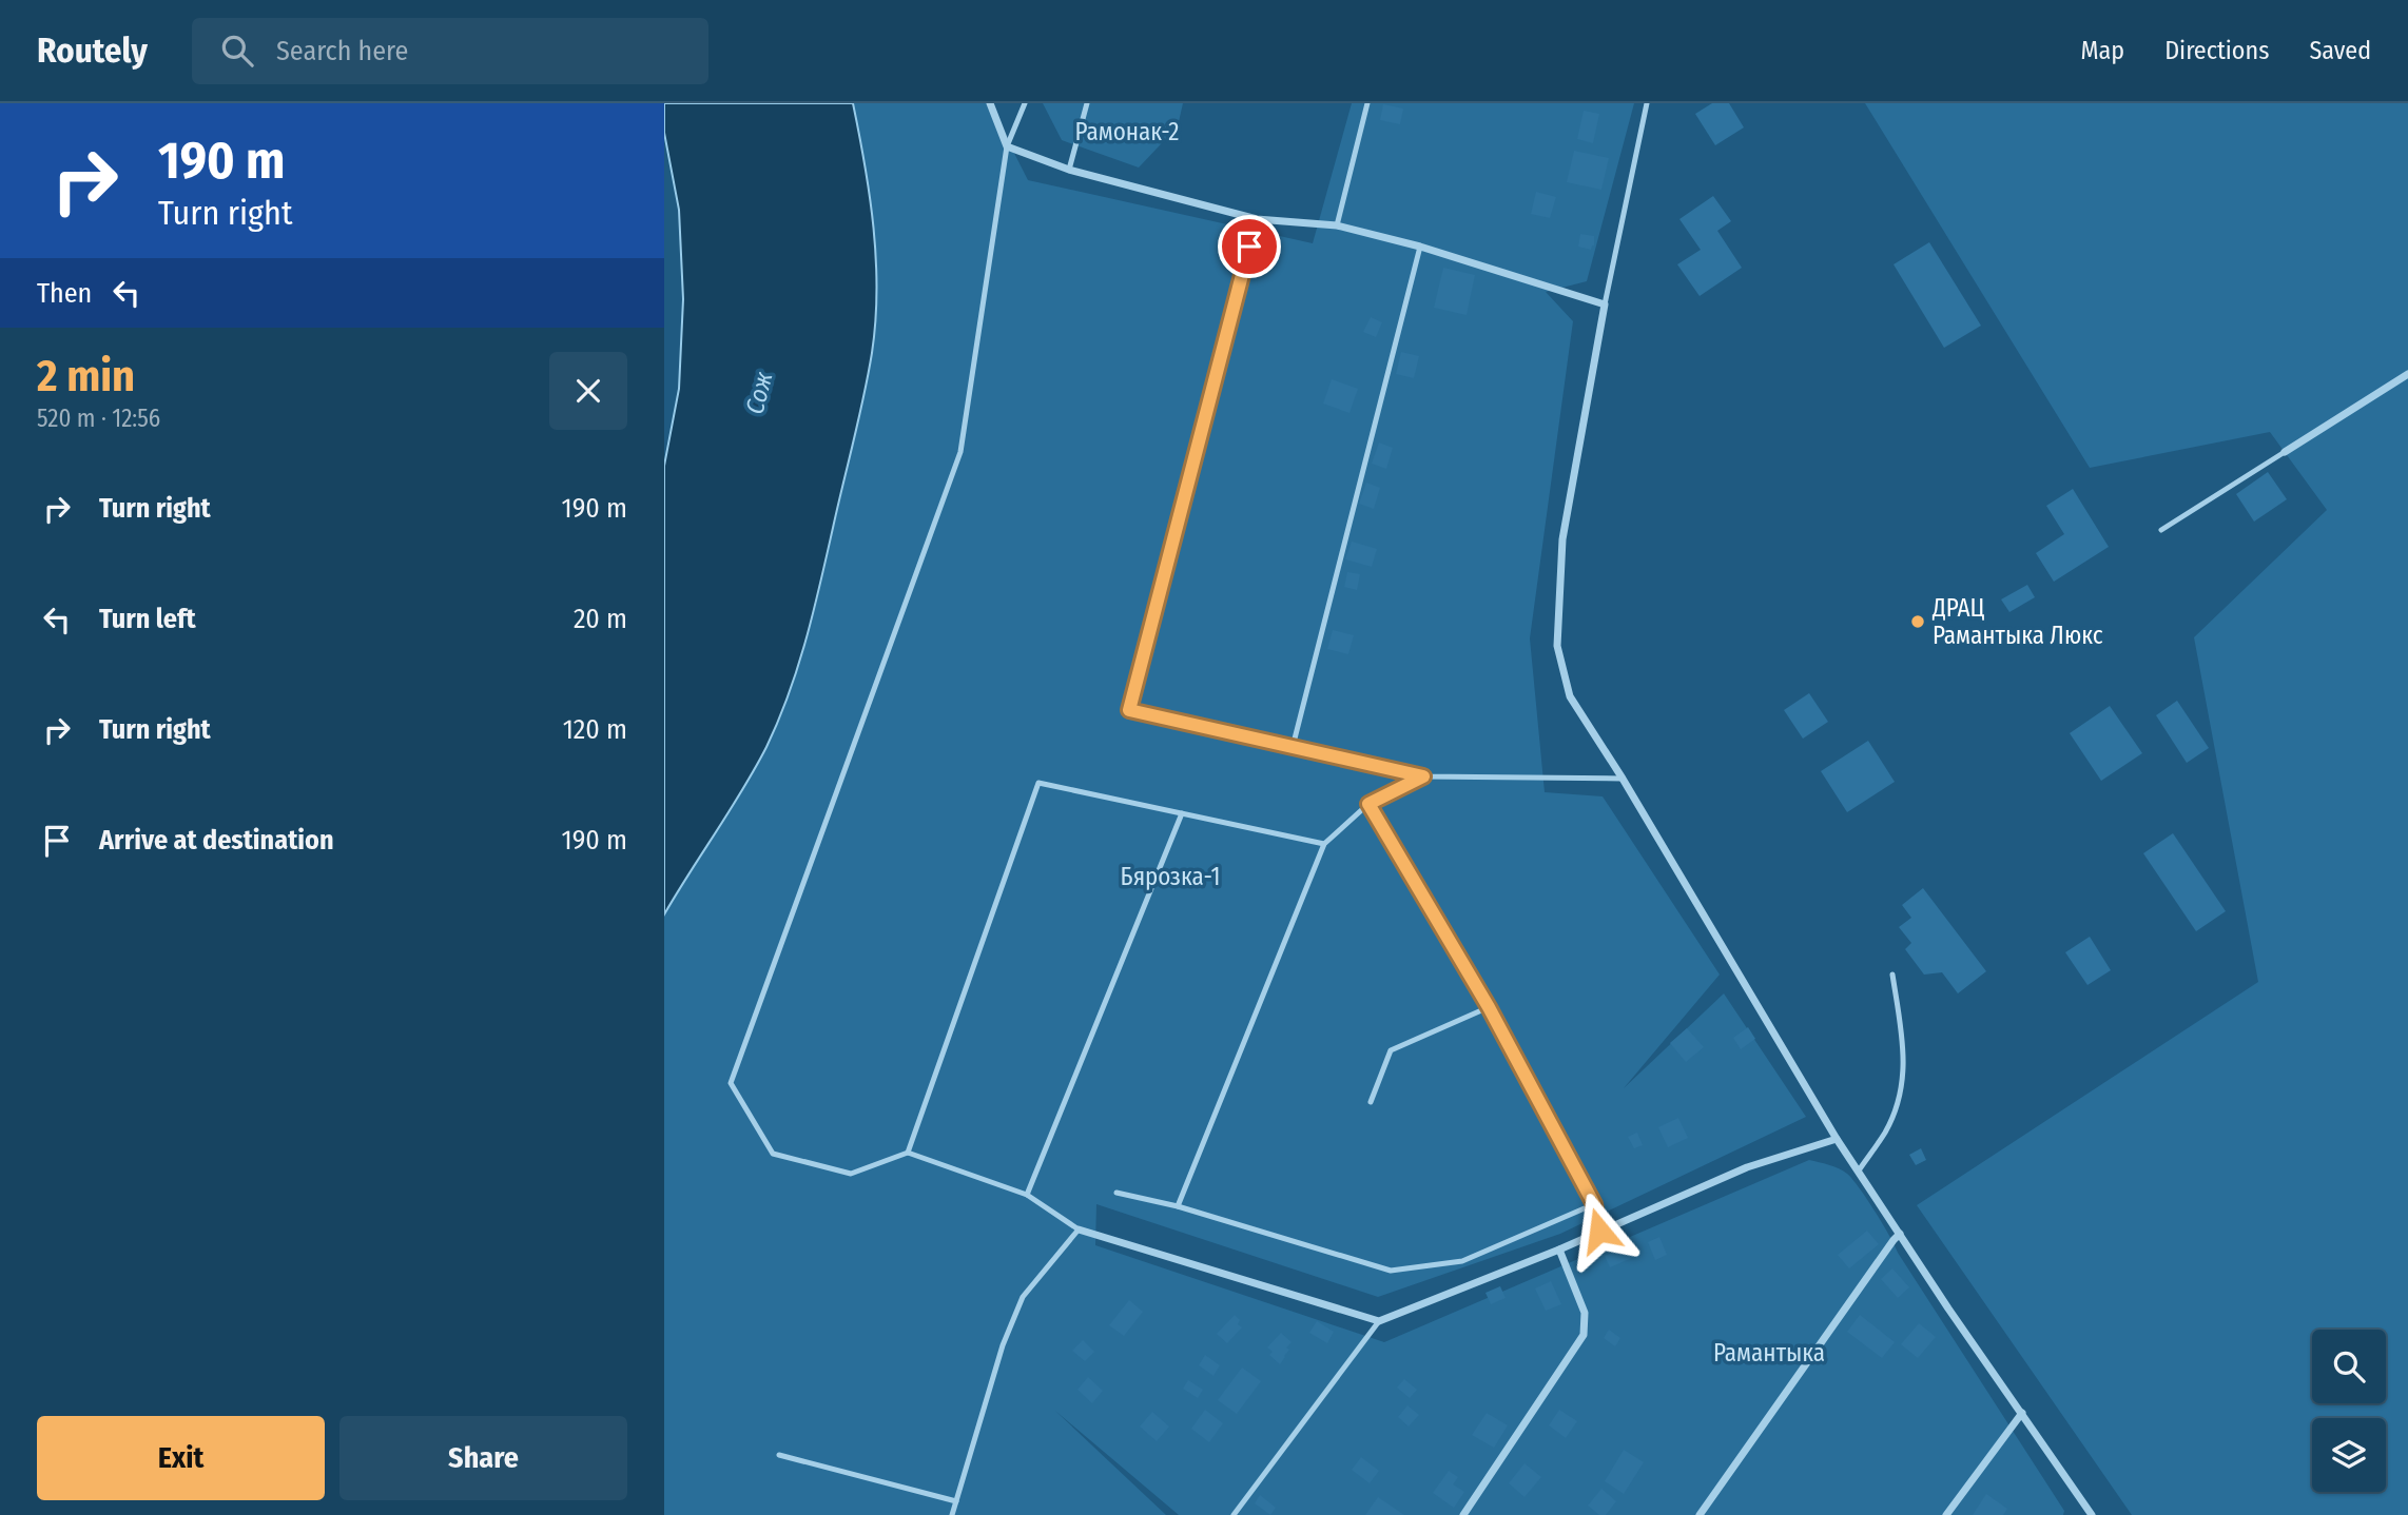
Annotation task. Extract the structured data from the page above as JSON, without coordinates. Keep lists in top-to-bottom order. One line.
{"water":["Сож"],"parks":["Рамонак-2","Бярозка-1","Рамантыка"],"places":["ДРАЦ Рамантыка Люкс"],"page":{"header":"Routely","search":"Search here","nav":["Map","Directions","Saved"],"turn":["190 m","Turn right"],"then":"Then","heading":["2 min","520 m · 12:56"],"list":[{"name":"Turn right","value":"190 m"},{"name":"Turn left","value":"20 m"},{"name":"Turn right","value":"120 m"},{"name":"Arrive at destination","value":"190 m"}],"buttons":["Exit","Share"]}}
